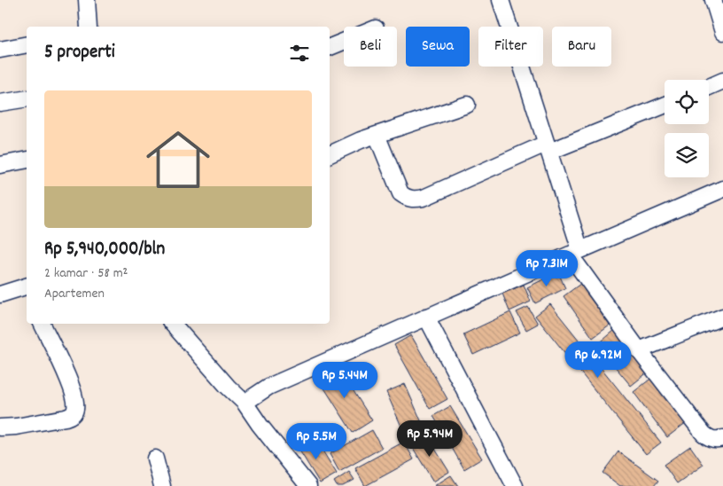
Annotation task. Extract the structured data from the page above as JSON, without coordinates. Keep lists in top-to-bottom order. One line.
{"page":{"chip":["Beli","Sewa","Filter","Baru"],"heading":"5 properti","list":[{"name":"Rp 5,940,000/bln","note":"2 kamar · 58 m² · Apartemen"}],"price":["Rp 7.31M","Rp 6.92M","Rp 5.44M","Rp 5.94M","Rp 5.5M"]}}
